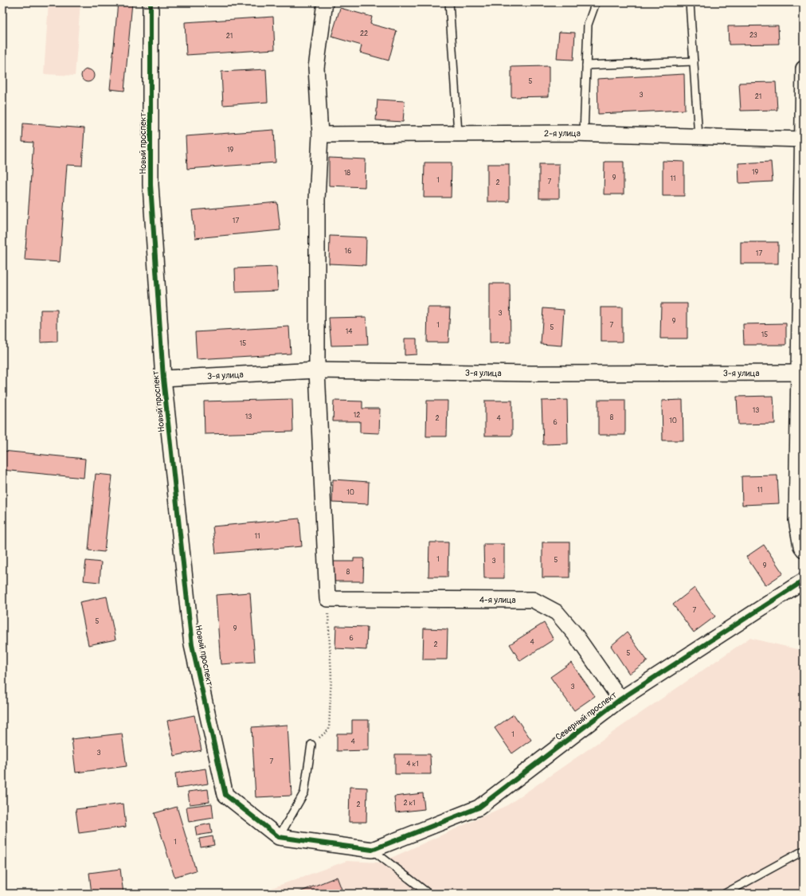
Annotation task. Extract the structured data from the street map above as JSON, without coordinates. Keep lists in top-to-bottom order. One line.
{"streets":{"street":["2-я улица","Новый проспект","3-я улица","4-я улица","Северный проспект"]},"crossings":[["Новый проспект","3-я улица"],["4-я улица","Северный проспект"]],"house_numbers":["22","23","21","5","3","21","19","19","18","9","11","1","7","2","17","16","17","3","9","1","7","5","14","15","15","13","12","13","8","2","4","10","6","11","10","11","1","5","3","9","8","7","5","9","6","4","2","5","3","1","4","3","7","4 к1","2 к1","2","1"]}
